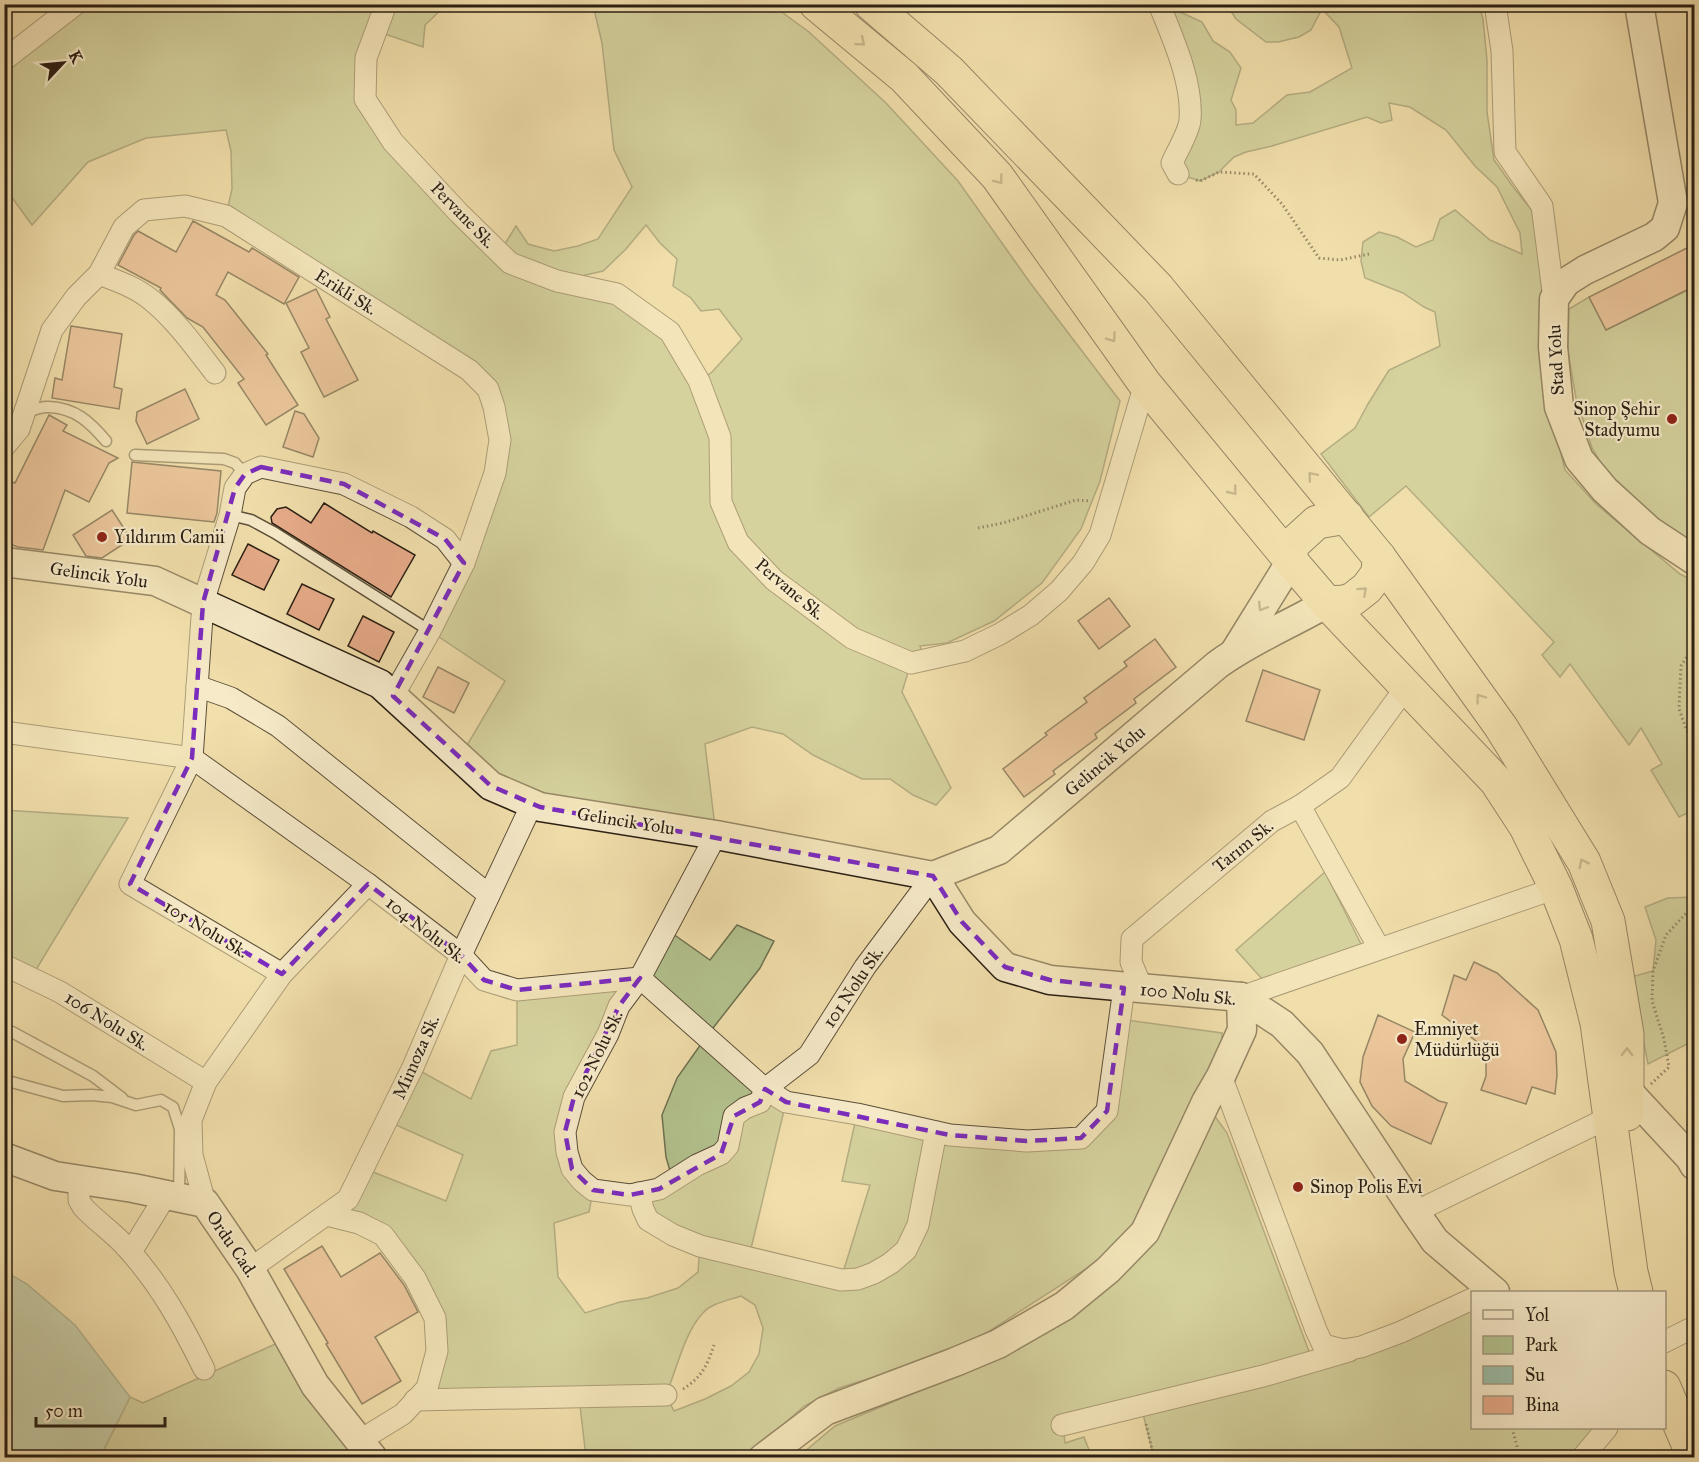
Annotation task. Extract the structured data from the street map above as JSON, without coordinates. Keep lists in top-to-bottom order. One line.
{"streets":{"street":["Pervane Sk.","Erikli Sk.","Stad Yolu","Gelincik Yolu","Tarım Sk.","105 Nolu Sk.","104 Nolu Sk.","101 Nolu Sk.","100 Nolu Sk.","106 Nolu Sk.","102 Nolu Sk.","Mimoza Sk.","Ordu Cad."]},"crossings":[["Erikli Sk.","Gelincik Yolu"],["Gelincik Yolu","101 Nolu Sk."],["Gelincik Yolu","100 Nolu Sk."],["Gelincik Yolu","Mimoza Sk."],["Tarım Sk.","100 Nolu Sk."],["105 Nolu Sk.","104 Nolu Sk."],["104 Nolu Sk.","102 Nolu Sk."],["104 Nolu Sk.","Mimoza Sk."],["101 Nolu Sk.","100 Nolu Sk."],["101 Nolu Sk.","102 Nolu Sk."],["Mimoza Sk.","Ordu Cad."]],"places":["Sinop Şehir Stadyumu","Yıldırım Camii","Emniyet Müdürlüğü","Sinop Polis Evi"],"legend":["Yol","Park","Su","Bina"],"scale_bar":"50 m","north":"top right"}
